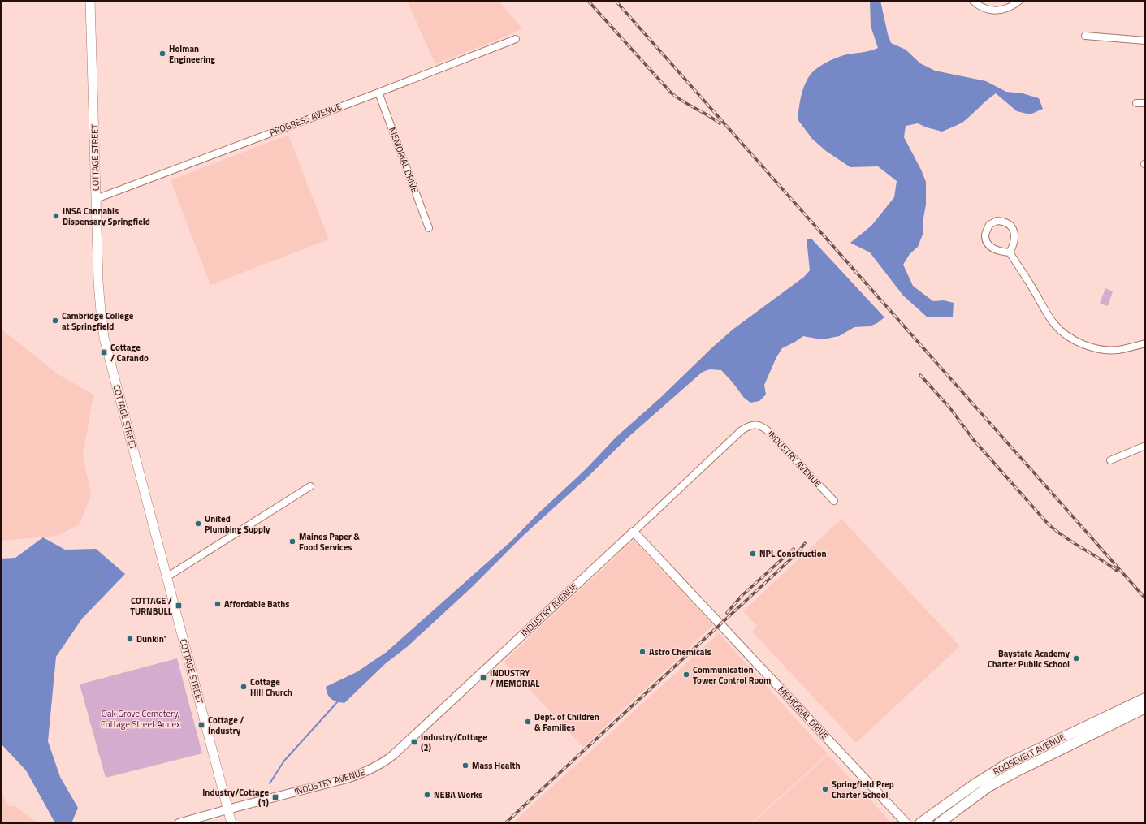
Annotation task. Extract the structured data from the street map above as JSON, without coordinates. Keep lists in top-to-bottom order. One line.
{"streets":{"main road":["COTTAGE STREET","ROOSEVELT AVENUE"],"street":["PROGRESS AVENUE","MEMORIAL DRIVE","INDUSTRY AVENUE"]},"crossings":[["PROGRESS AVENUE","COTTAGE STREET"],["PROGRESS AVENUE","MEMORIAL DRIVE"],["COTTAGE STREET","INDUSTRY AVENUE"],["MEMORIAL DRIVE","INDUSTRY AVENUE"]],"parks":["Oak Grove Cemetery, Cottage Street Annex"],"places":{"other":["Holman Engineering","INSA Cannabis Dispensary Springfield","Cambridge College at Springfield","United Plumbing Supply","Maines Paper & Food Services","NPL Construction","Affordable Baths","Dunkin'","Astro Chemicals","Baystate Academy Charter Public School","Communication Tower Control Room","Cottage Hill Church","Dept. of Children & Families","Mass Health","Springfield Prep Charter School","NEBA Works"],"transit":["Cottage / Carando","COTTAGE / TURNBULL","INDUSTRY / MEMORIAL","Cottage / Industry","Industry/Cottage (2)","Industry/Cottage (1)"]}}
